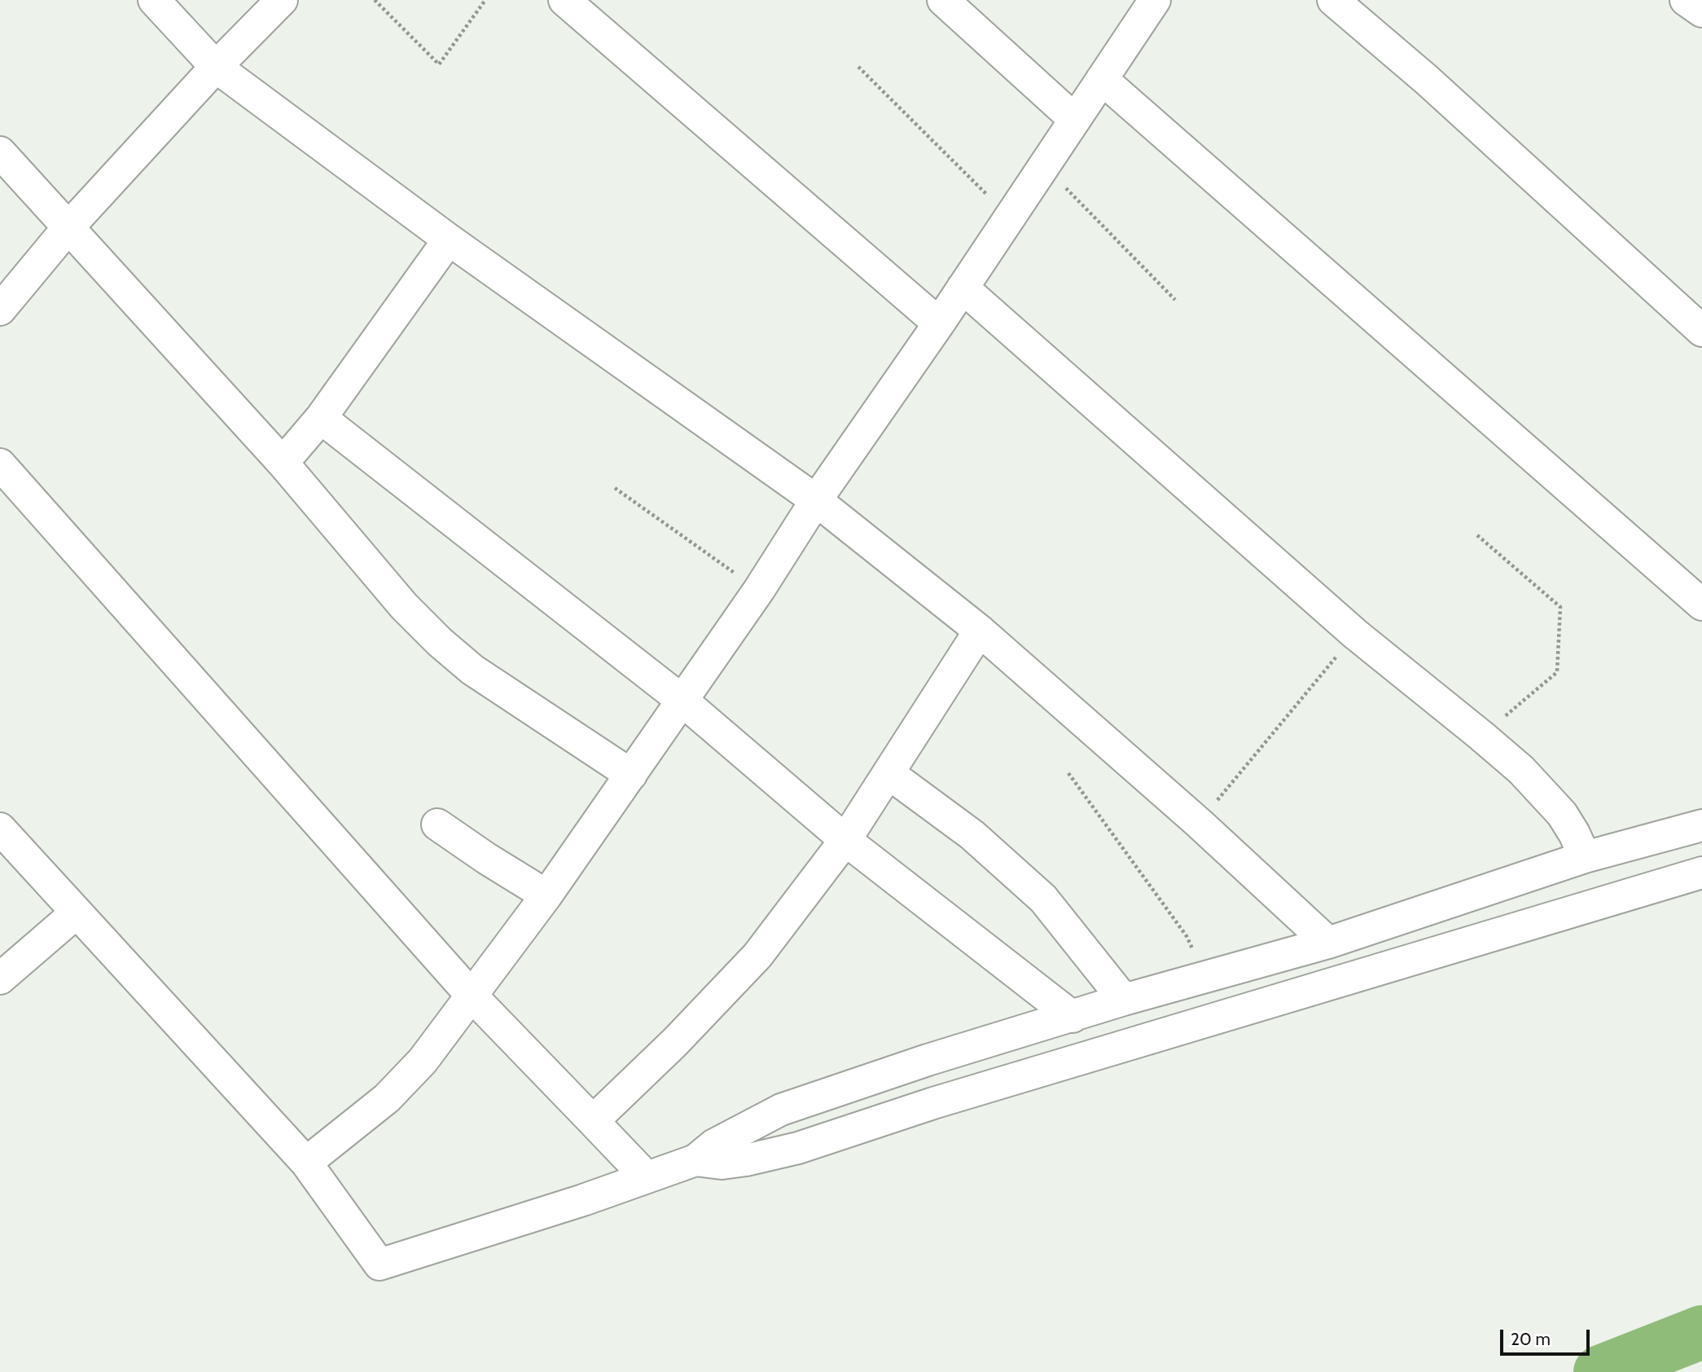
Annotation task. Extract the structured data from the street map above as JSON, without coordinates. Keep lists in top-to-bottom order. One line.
{"scale_bar":"20 m"}
